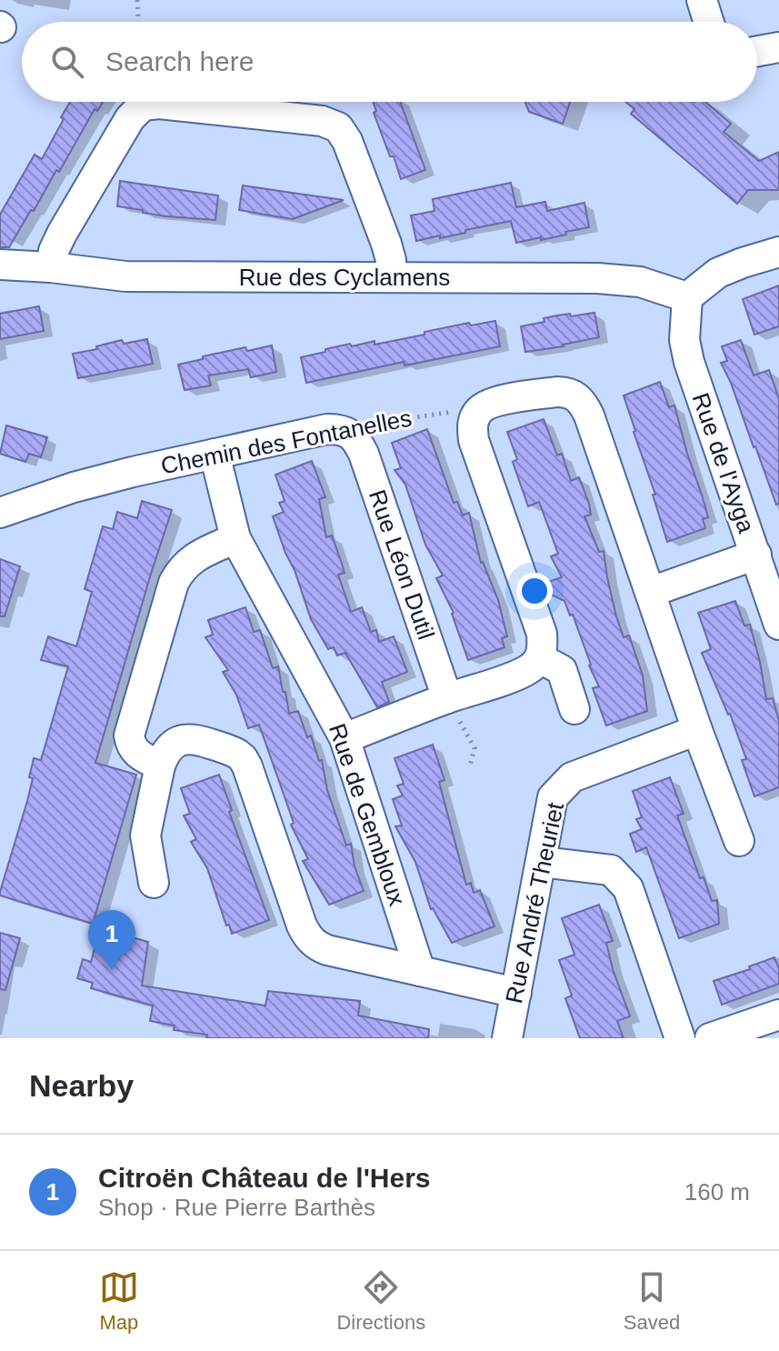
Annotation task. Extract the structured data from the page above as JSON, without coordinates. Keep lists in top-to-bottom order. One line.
{"streets":{"street":["Rue des Cyclamens","Chemin des Fontanelles","Rue de l'Ayga","Rue Léon Dutil","Rue de Gembloux","Rue André Theuriet"]},"crossings":[["Rue des Cyclamens","Rue de l'Ayga"],["Chemin des Fontanelles","Rue Léon Dutil"],["Chemin des Fontanelles","Rue de Gembloux"]],"page":{"search":"Search here","pins":"1","heading":"Nearby","list":[{"mark":"1","name":"Citroën Château de l'Hers","note":"Shop · Rue Pierre Barthès","value":"160 m"}],"nav":["Map","Directions","Saved"]}}
